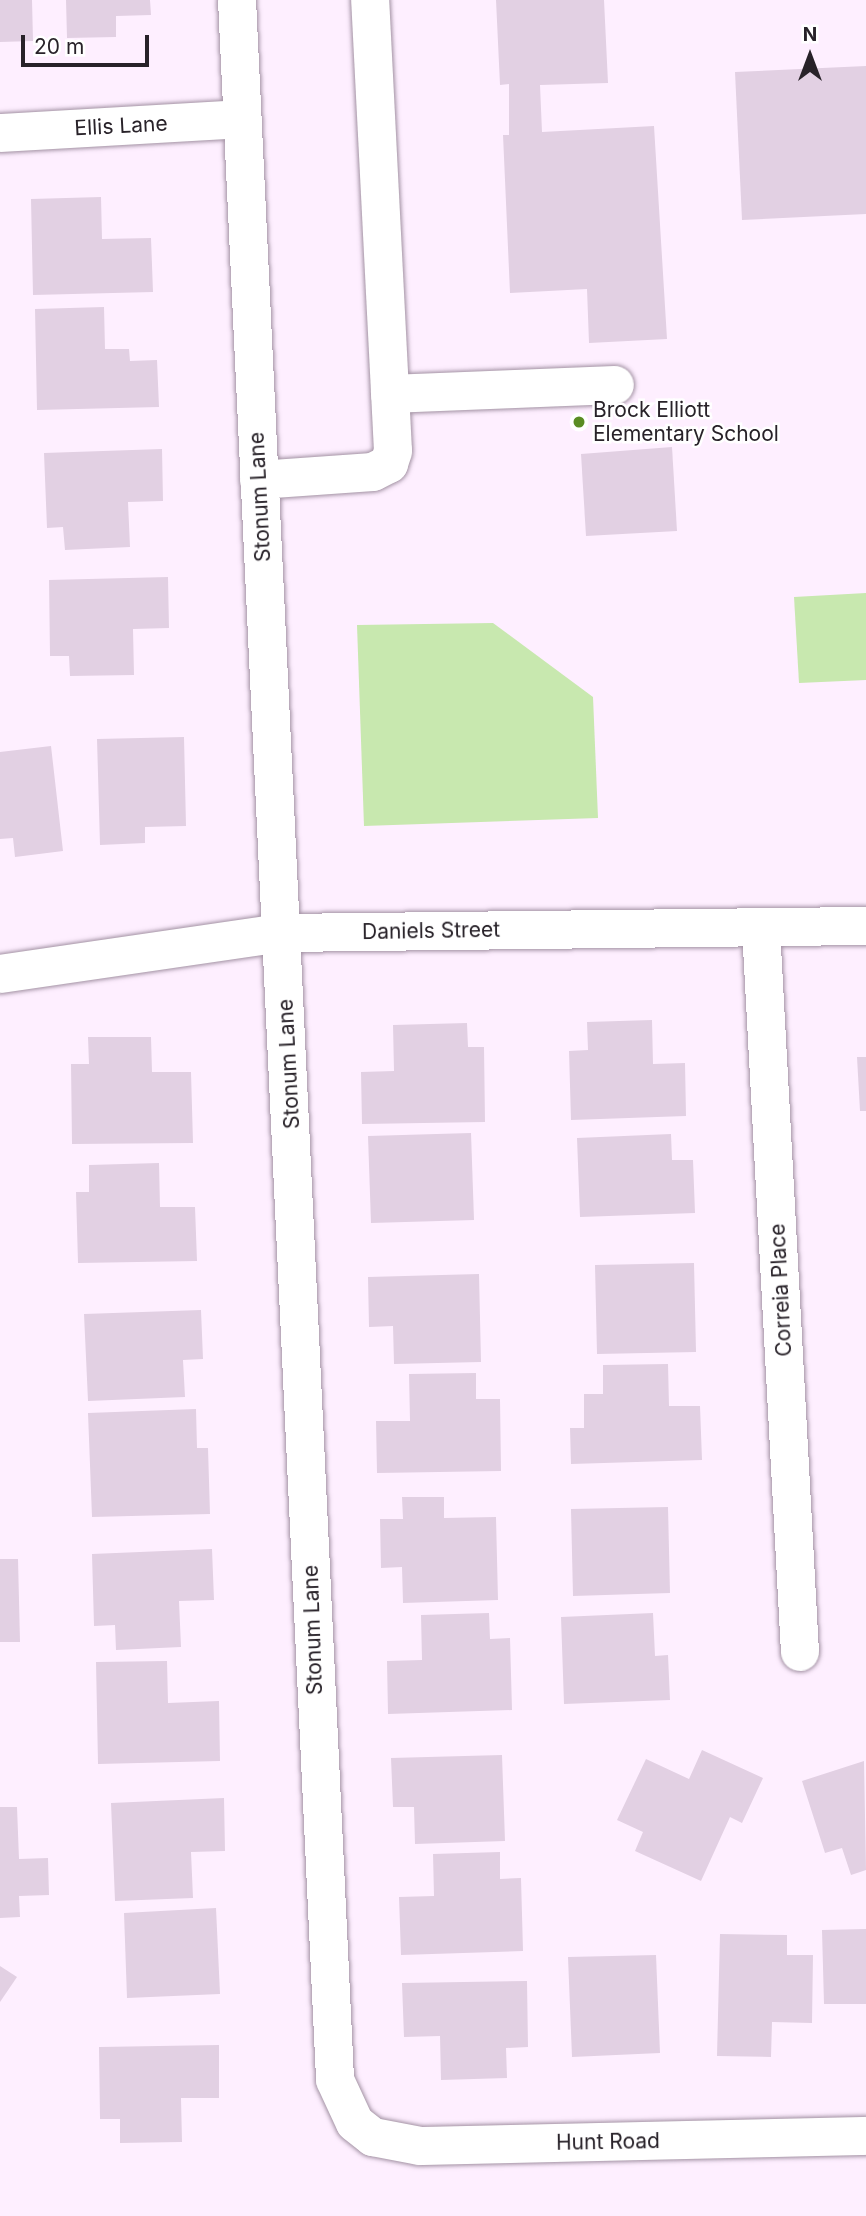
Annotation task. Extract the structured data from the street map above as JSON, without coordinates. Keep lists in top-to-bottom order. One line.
{"streets":{"street":["Ellis Lane","Stonum Lane","Daniels Street","Correia Place","Hunt Road"]},"crossings":[["Ellis Lane","Stonum Lane"],["Stonum Lane","Daniels Street"],["Stonum Lane","Hunt Road"],["Daniels Street","Correia Place"]],"places":["Brock Elliott Elementary School"],"scale_bar":"20 m","north":"top"}
